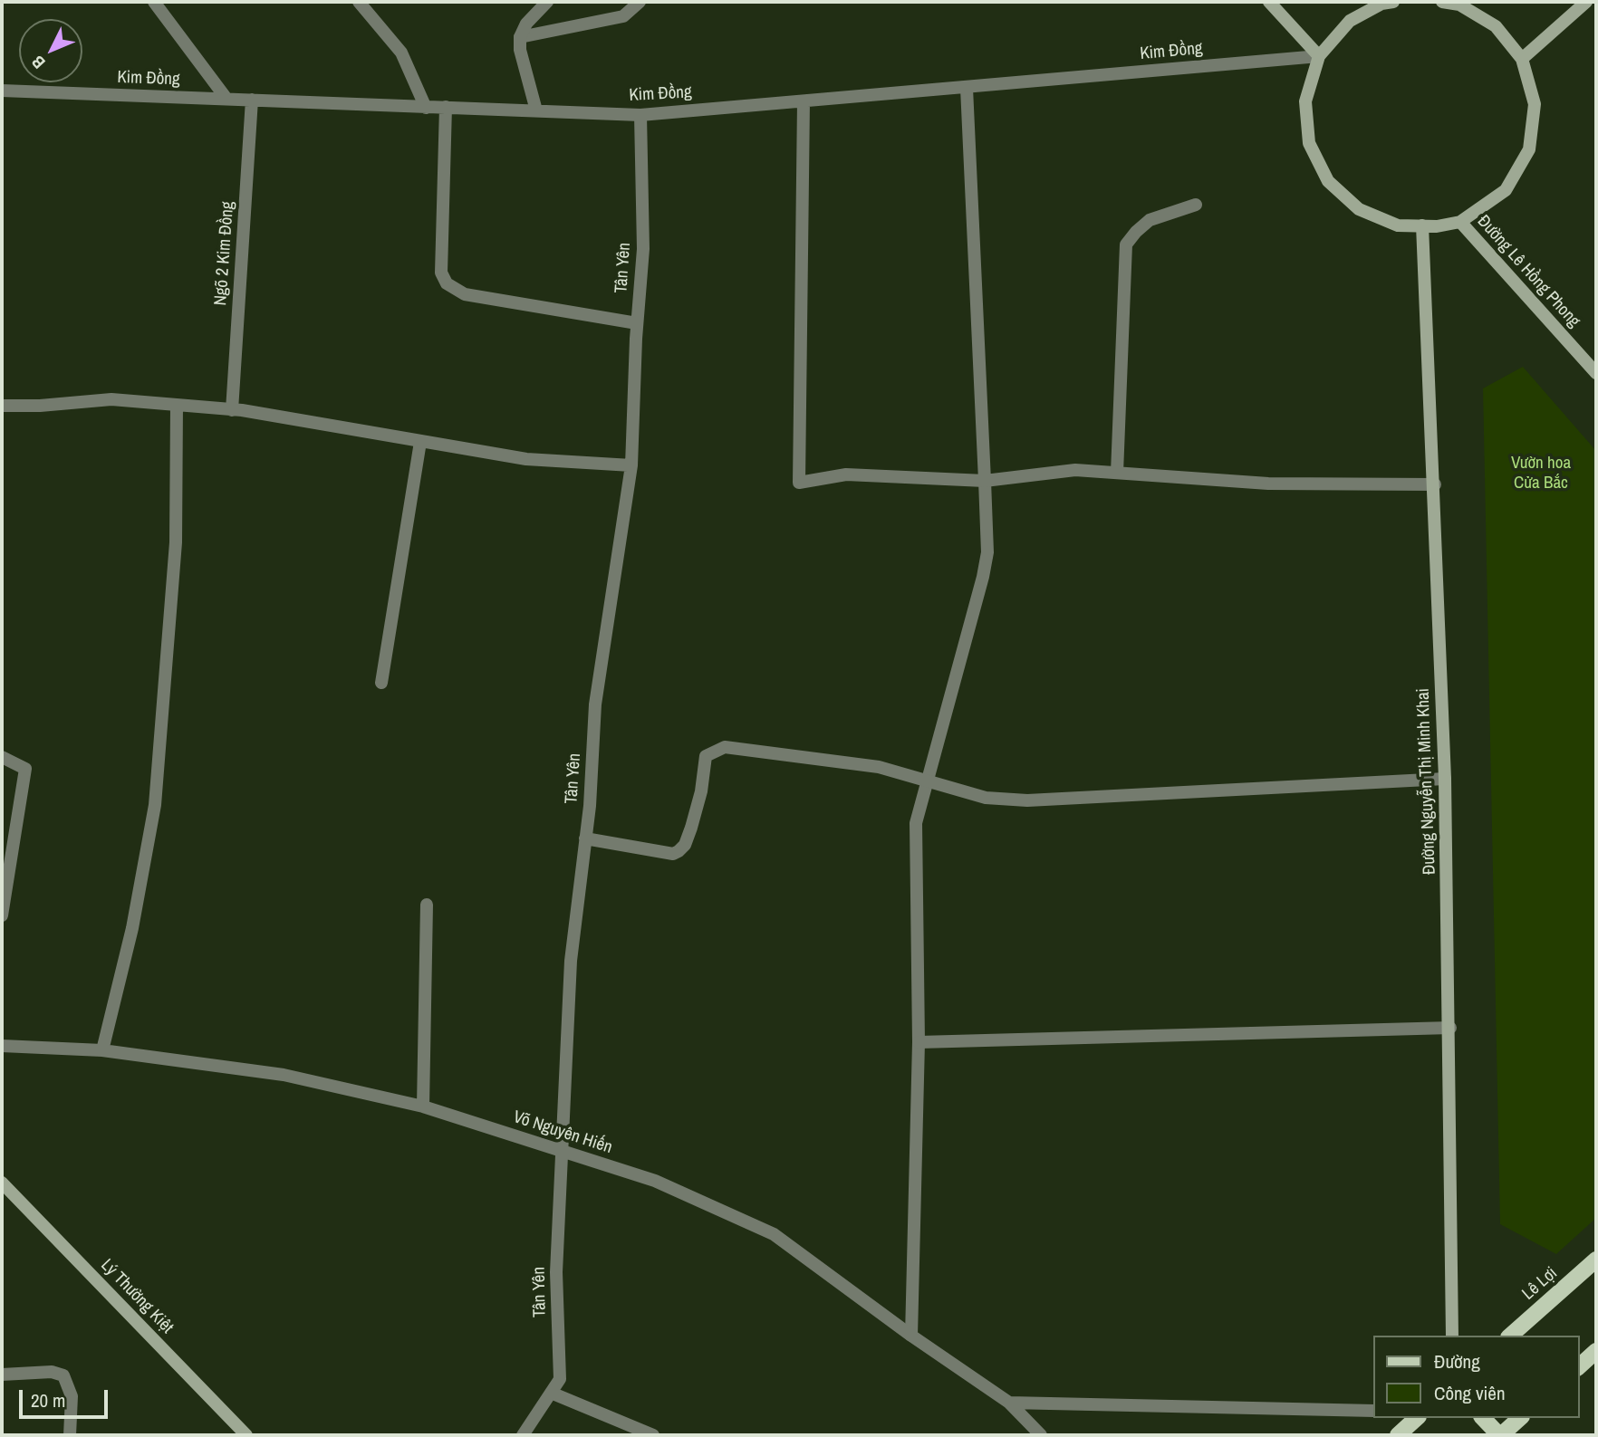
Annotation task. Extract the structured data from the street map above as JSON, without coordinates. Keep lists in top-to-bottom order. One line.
{"streets":{"main road":["Đường Lê Hồng Phong","Đường Nguyễn Thị Minh Khai","Lê Lợi","Lý Thường Kiệt"],"street":["Kim Đồng","Ngõ 2 Kim Đồng","Tân Yên","Võ Nguyên Hiến"]},"crossings":[["Kim Đồng","Ngõ 2 Kim Đồng"],["Kim Đồng","Tân Yên"],["Tân Yên","Võ Nguyên Hiến"]],"parks":["Vườn hoa Cửa Bắc"],"legend":["Đường","Công viên"],"scale_bar":"20 m","north":"bottom left"}
